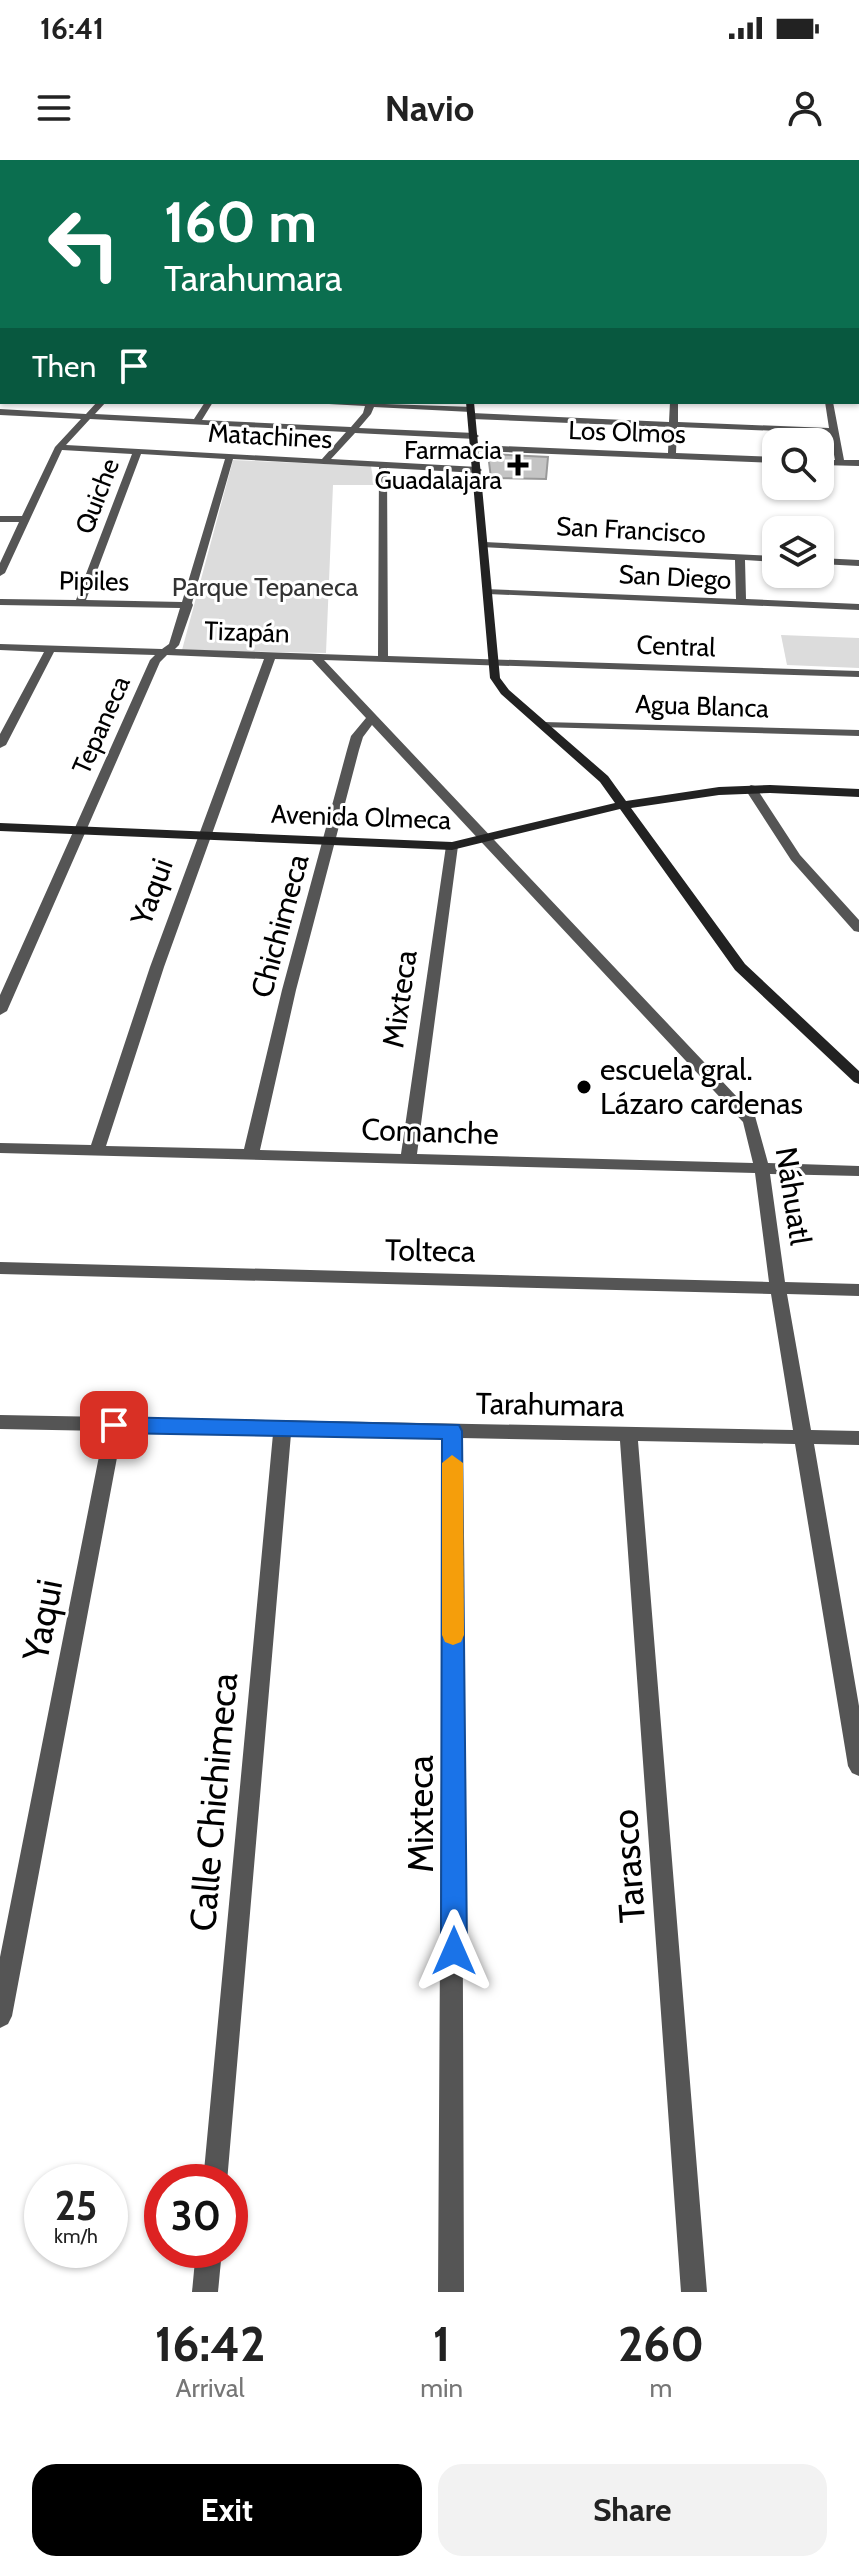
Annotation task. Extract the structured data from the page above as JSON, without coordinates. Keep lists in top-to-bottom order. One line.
{"streets":{"street":["Los Olmos","Matachines","Quiche","San Francisco","San Diego","Pipiles","Tizapán","Central","Agua Blanca","Tepaneca","Avenida Olmeca","Yaqui","Chichimeca","Mixteca","Comanche","Náhuatl","Tolteca","Tarahumara","Calle Chichimeca","Tarasco"]},"crossings":[["Matachines","Quiche"],["Matachines","Tepaneca"],["Quiche","Pipiles"],["Pipiles","Tepaneca"],["Tizapán","Central"],["Tizapán","Tepaneca"],["Tizapán","Yaqui"],["Tizapán","Náhuatl"],["Tepaneca","Avenida Olmeca"],["Avenida Olmeca","Yaqui"],["Avenida Olmeca","Chichimeca"],["Avenida Olmeca","Mixteca"],["Avenida Olmeca","Náhuatl"],["Yaqui","Comanche"],["Yaqui","Tarahumara"],["Chichimeca","Comanche"],["Chichimeca","Náhuatl"],["Mixteca","Comanche"],["Mixteca","Tarahumara"],["Comanche","Náhuatl"],["Náhuatl","Tolteca"],["Náhuatl","Tarahumara"],["Tarahumara","Calle Chichimeca"],["Tarahumara","Tarasco"]],"parks":["Parque Tepaneca"],"places":{"health":["Farmacia Guadalajara"],"other":["escuela gral. Lázaro cardenas"]},"page":{"status":"16:41","header":"Navio","turn":["160 m","Tarahumara"],"then":"Then","speed":"25 km/h","limit":"30","eta":["16:42","Arrival","1","min","260","m"],"buttons":["Exit","Share"]}}
